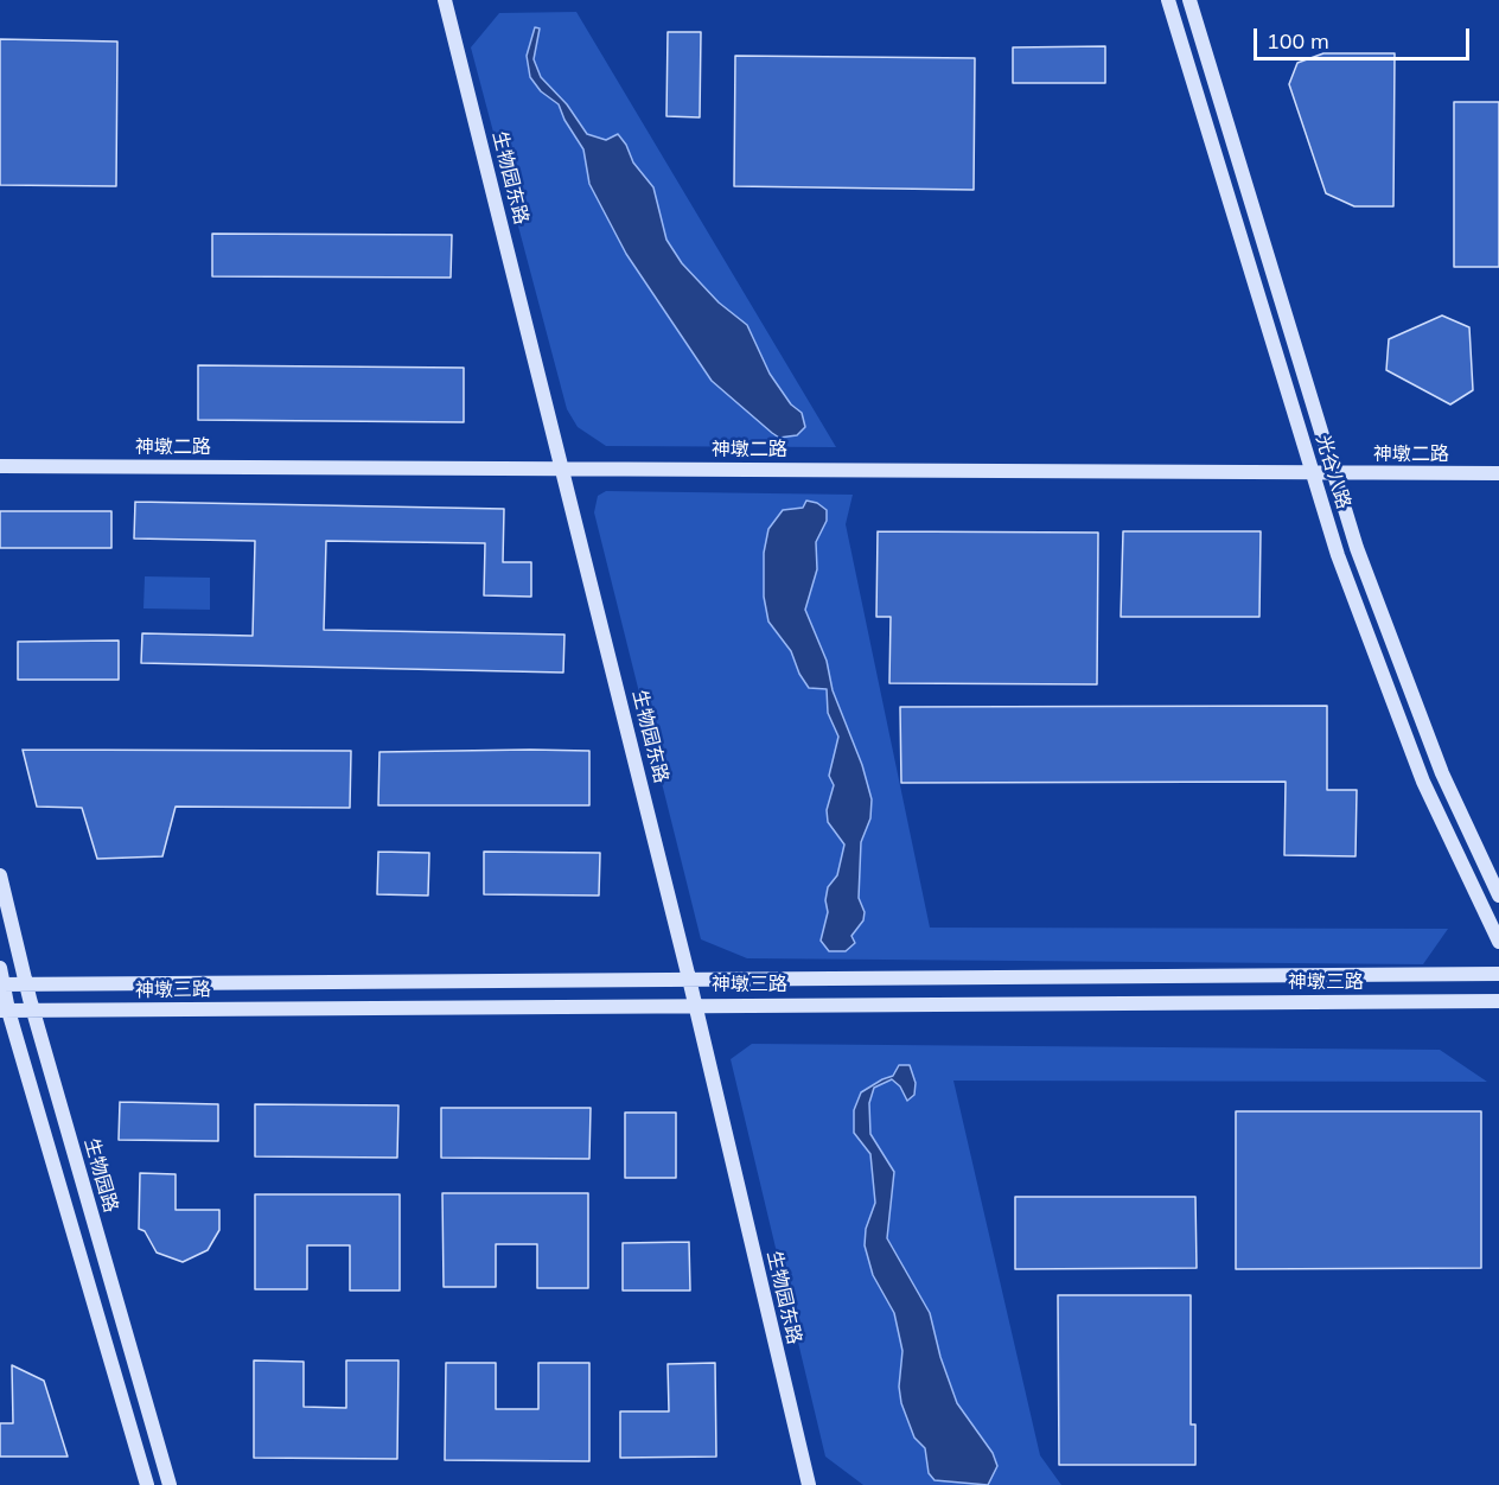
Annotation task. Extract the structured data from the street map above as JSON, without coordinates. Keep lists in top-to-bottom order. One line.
{"streets":{"street":["生物园东路","神墩二路","光谷八路","神墩三路","生物园路"]},"crossings":[["生物园东路","神墩二路"],["生物园东路","神墩三路"],["神墩二路","光谷八路"],["神墩三路","生物园路"]],"scale_bar":"100 m"}
